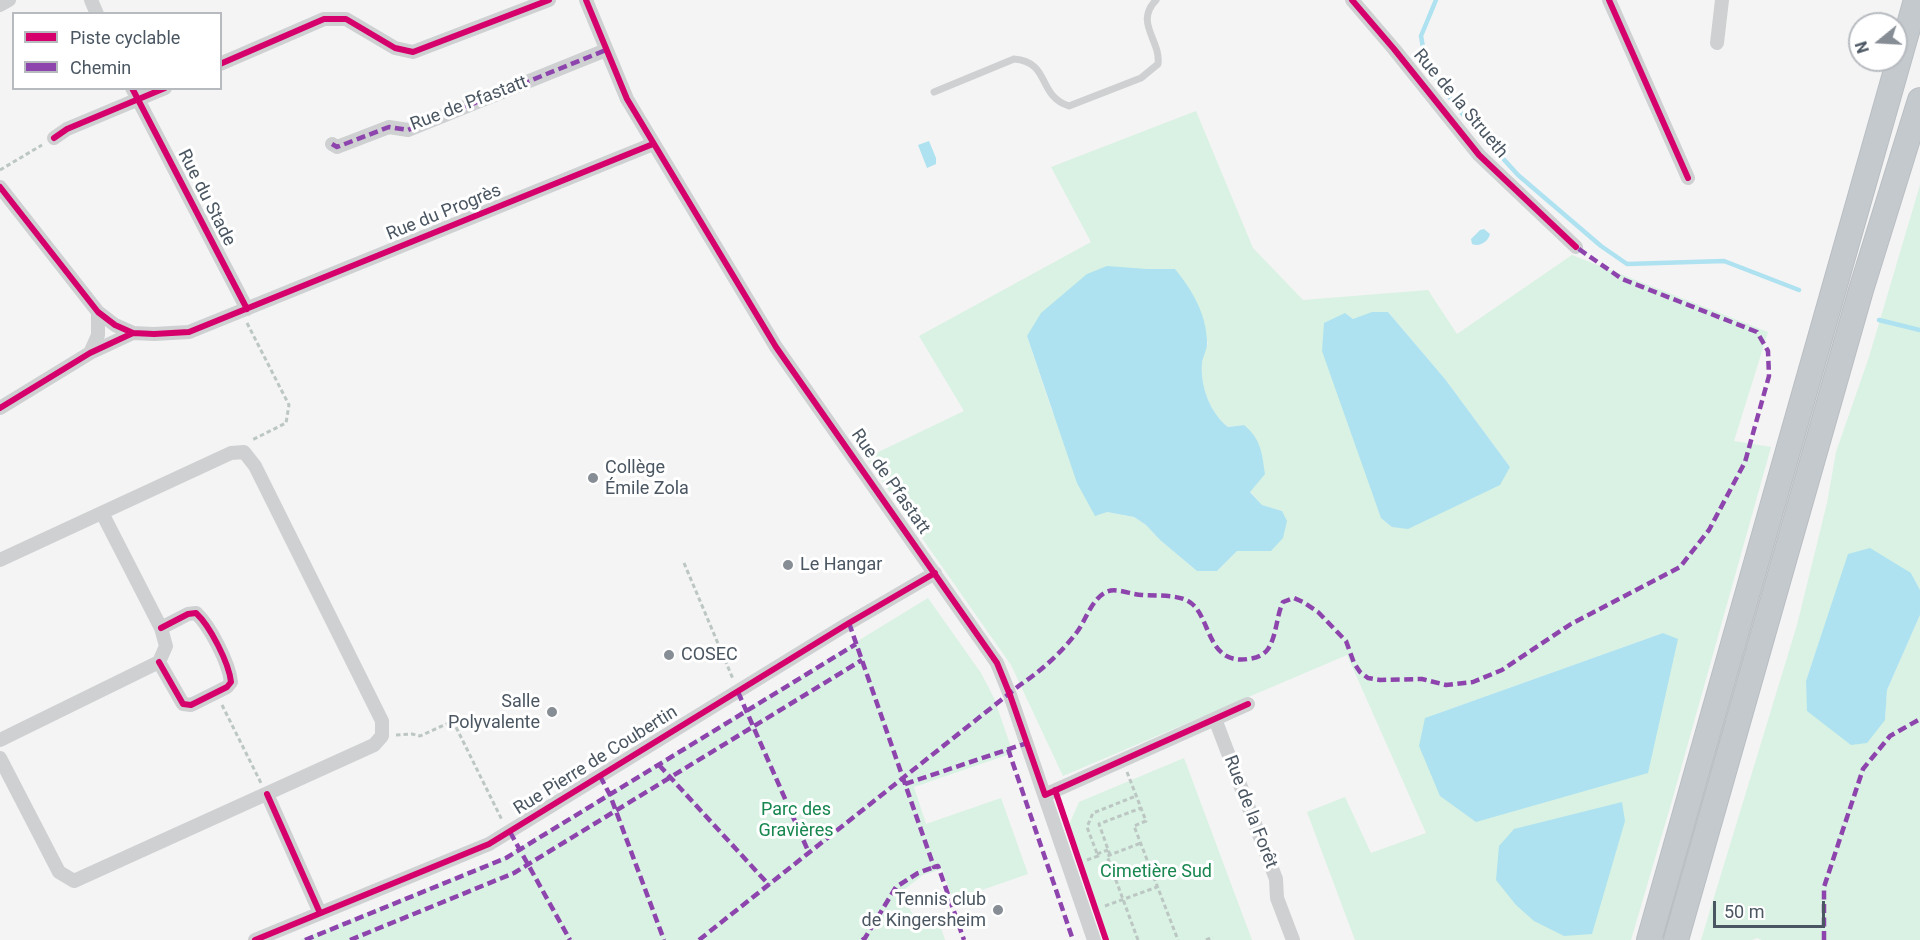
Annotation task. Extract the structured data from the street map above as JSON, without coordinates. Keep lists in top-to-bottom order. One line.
{"streets":{"street":["Rue de Pfastatt","Rue de la Strueth","Rue du Stade","Rue du Progrès","Rue Pierre de Coubertin","Rue de la Forêt"]},"crossings":[["Rue de Pfastatt","Rue du Progrès"],["Rue de Pfastatt","Rue Pierre de Coubertin"],["Rue du Stade","Rue du Progrès"]],"parks":["Parc des Gravières","Cimetière Sud"],"places":["Collège Émile Zola","Le Hangar","COSEC","Salle Polyvalente","Tennis club de Kingersheim"],"legend":["Piste cyclable","Chemin"],"scale_bar":"50 m","north":"left"}
